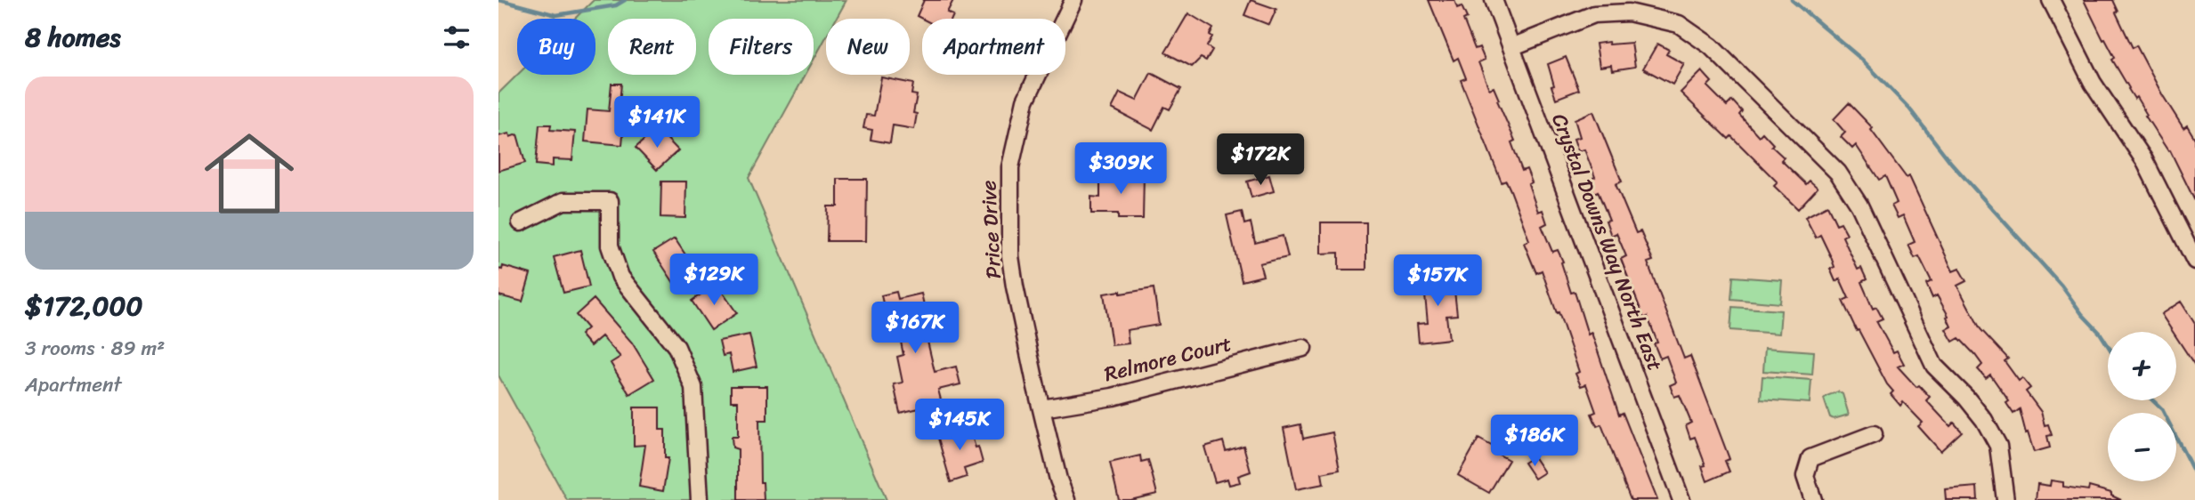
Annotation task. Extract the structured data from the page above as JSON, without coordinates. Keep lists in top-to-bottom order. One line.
{"streets":{"street":["Price Drive","Crystal Downs Way North East","Relmore Court"]},"crossings":[["Price Drive","Relmore Court"]],"page":{"heading":"8 homes","chip":["Buy","Rent","Filters","New","Apartment"],"list":[{"name":"$172,000","note":"3 rooms · 89 m² · Apartment"}],"price":["$141K","$172K","$309K","$129K","$157K","$167K","$145K","$186K"],"map_buttons":["+","−"]}}
